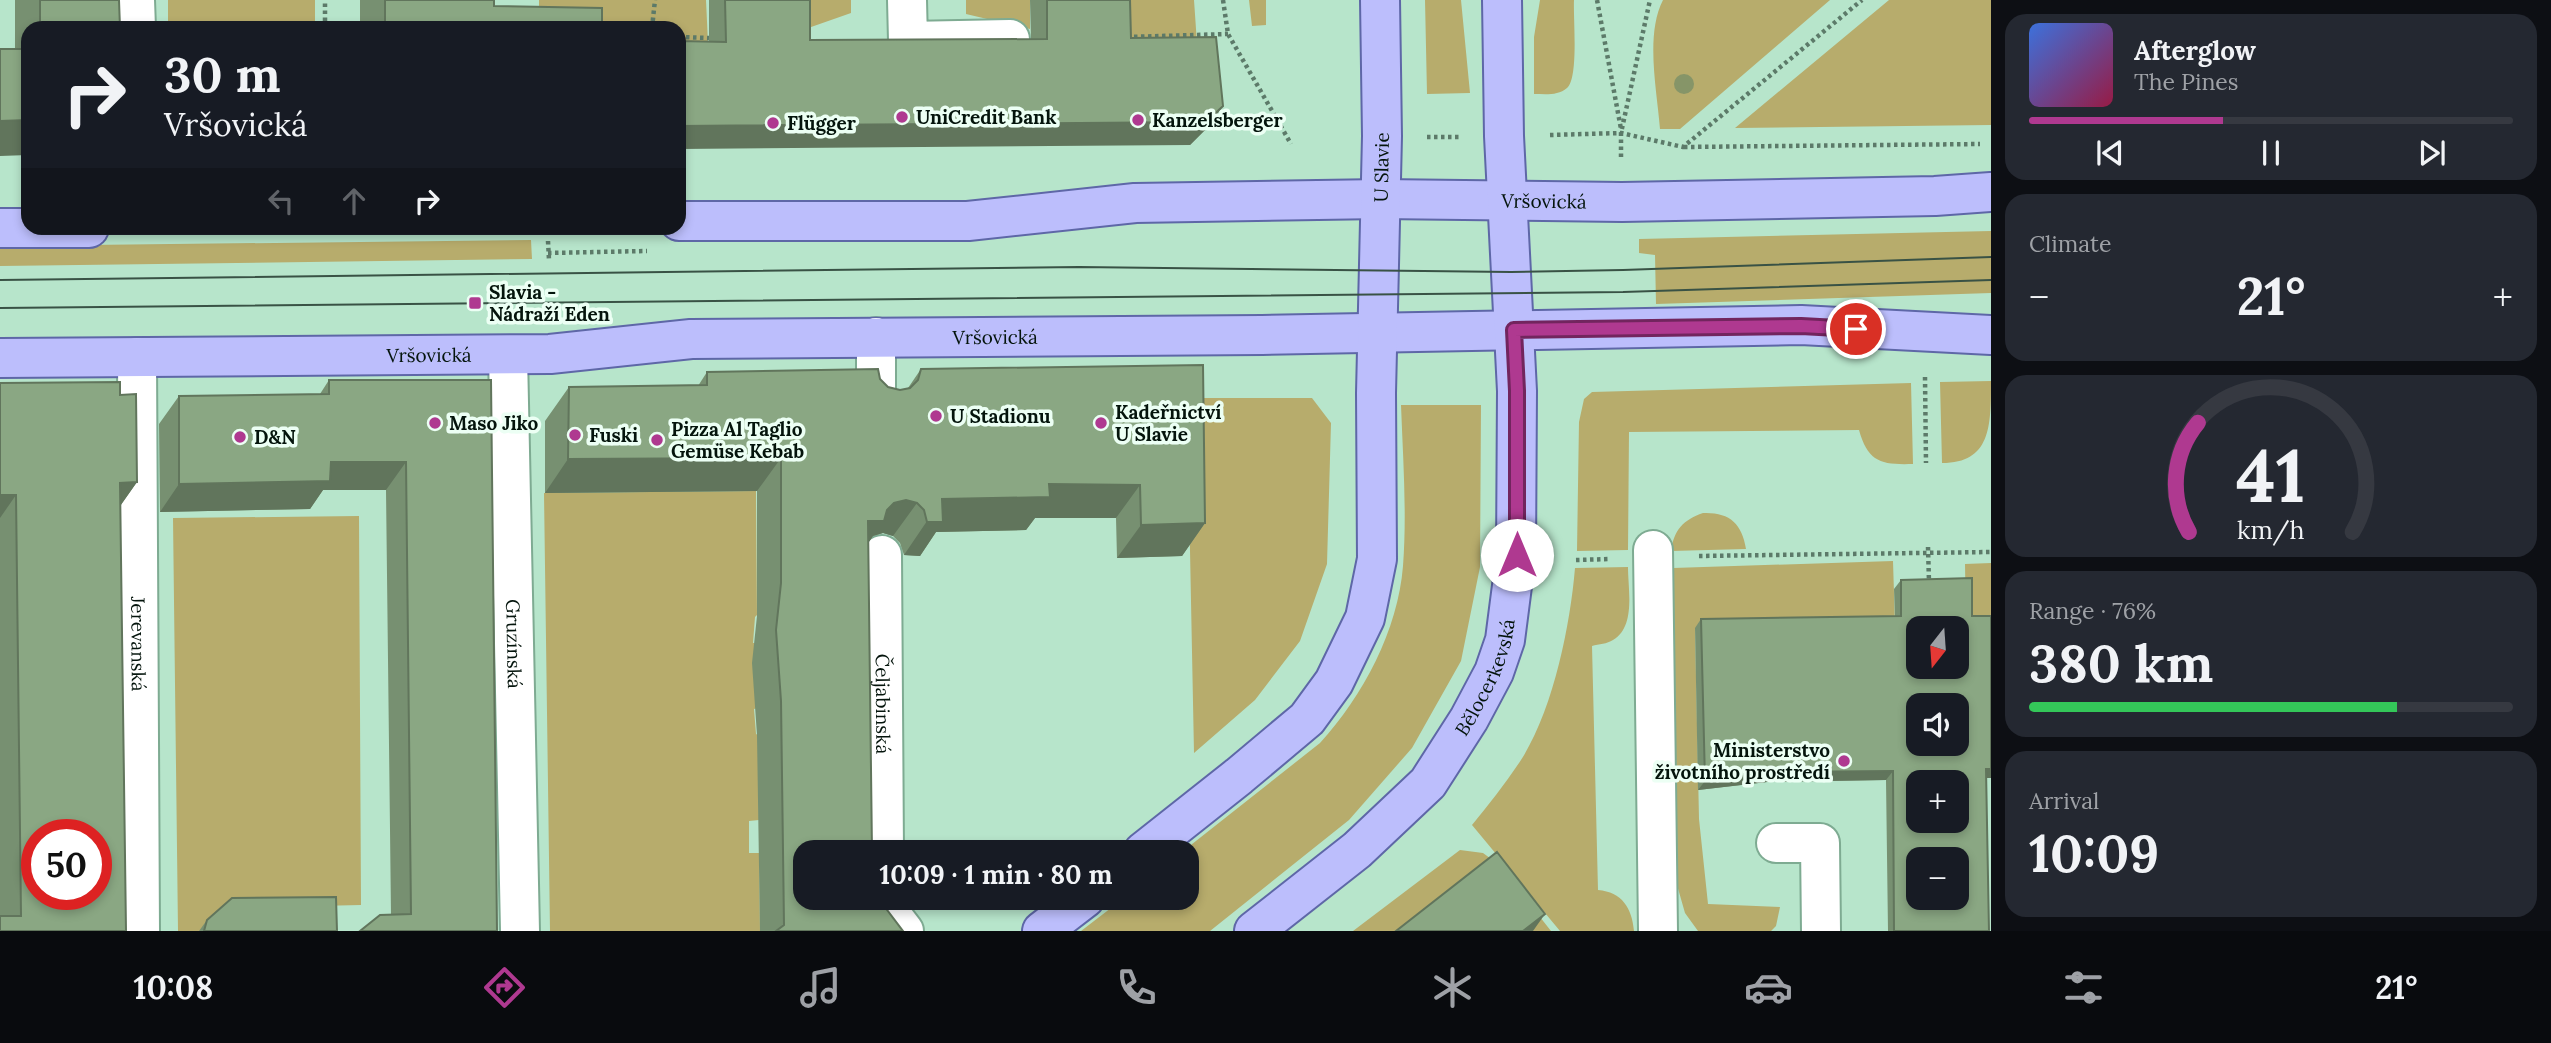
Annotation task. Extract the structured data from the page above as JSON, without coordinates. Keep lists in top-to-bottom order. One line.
{"streets":{"main road":["U Slavie","Vršovická","Bělocerkevská"],"street":["Gruzínská","Jerevanská","Čeljabinská"]},"crossings":[["U Slavie","Vršovická"],["Vršovická","Gruzínská"],["Vršovická","Jerevanská"],["Vršovická","Bělocerkevská"]],"places":{"other":["UniCredit Bank","Kanzelsberger","Flügger","U Stadionu","Maso Jiko","Kadeřnictví U Slavie","Fuski","D&N","Pizza Al Taglio Gemüse Kebab","Ministerstvo životního prostředí"],"transit":["Slavia - Nádraží Eden"]},"north":"bottom","page":{"turn":["30 m","Vršovická"],"song":["Afterglow","The Pines"],"tile":["Climate",["Range · 76%","380 km"],["Arrival","10:09"]],"heat":["−","21°","+"],"map_buttons":["+","−"],"limit":"50","trip":"10:09 · 1 min · 80 m","tabs":["10:08","21°"],"gauge":["41","km/h"]}}
